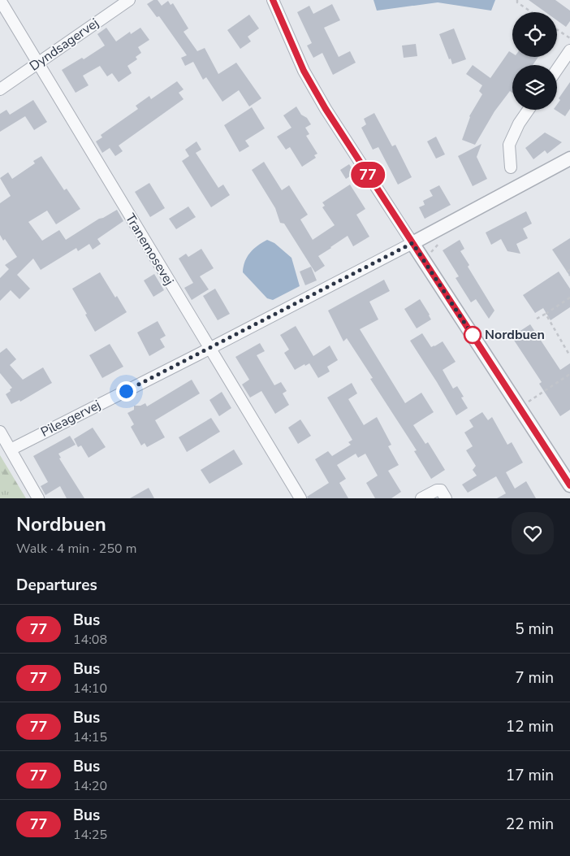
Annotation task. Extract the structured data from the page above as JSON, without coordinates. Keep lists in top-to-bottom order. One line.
{"streets":{"street":["Dyndsagervej","Tranemosevej","Pileagervej"]},"crossings":[["Dyndsagervej","Tranemosevej"],["Tranemosevej","Pileagervej"]],"places":["Nordbuen"],"lines":["bus line 77"],"page":{"on_map":"77","heading":[["Nordbuen","Walk · 4 min · 250 m"],"Departures"],"list":[{"mark":"77","name":"Bus","note":"14:08","value":"5 min"},{"mark":"77","name":"Bus","note":"14:10","value":"7 min"},{"mark":"77","name":"Bus","note":"14:15","value":"12 min"},{"mark":"77","name":"Bus","note":"14:20","value":"17 min"},{"mark":"77","name":"Bus","note":"14:25","value":"22 min"}]}}
